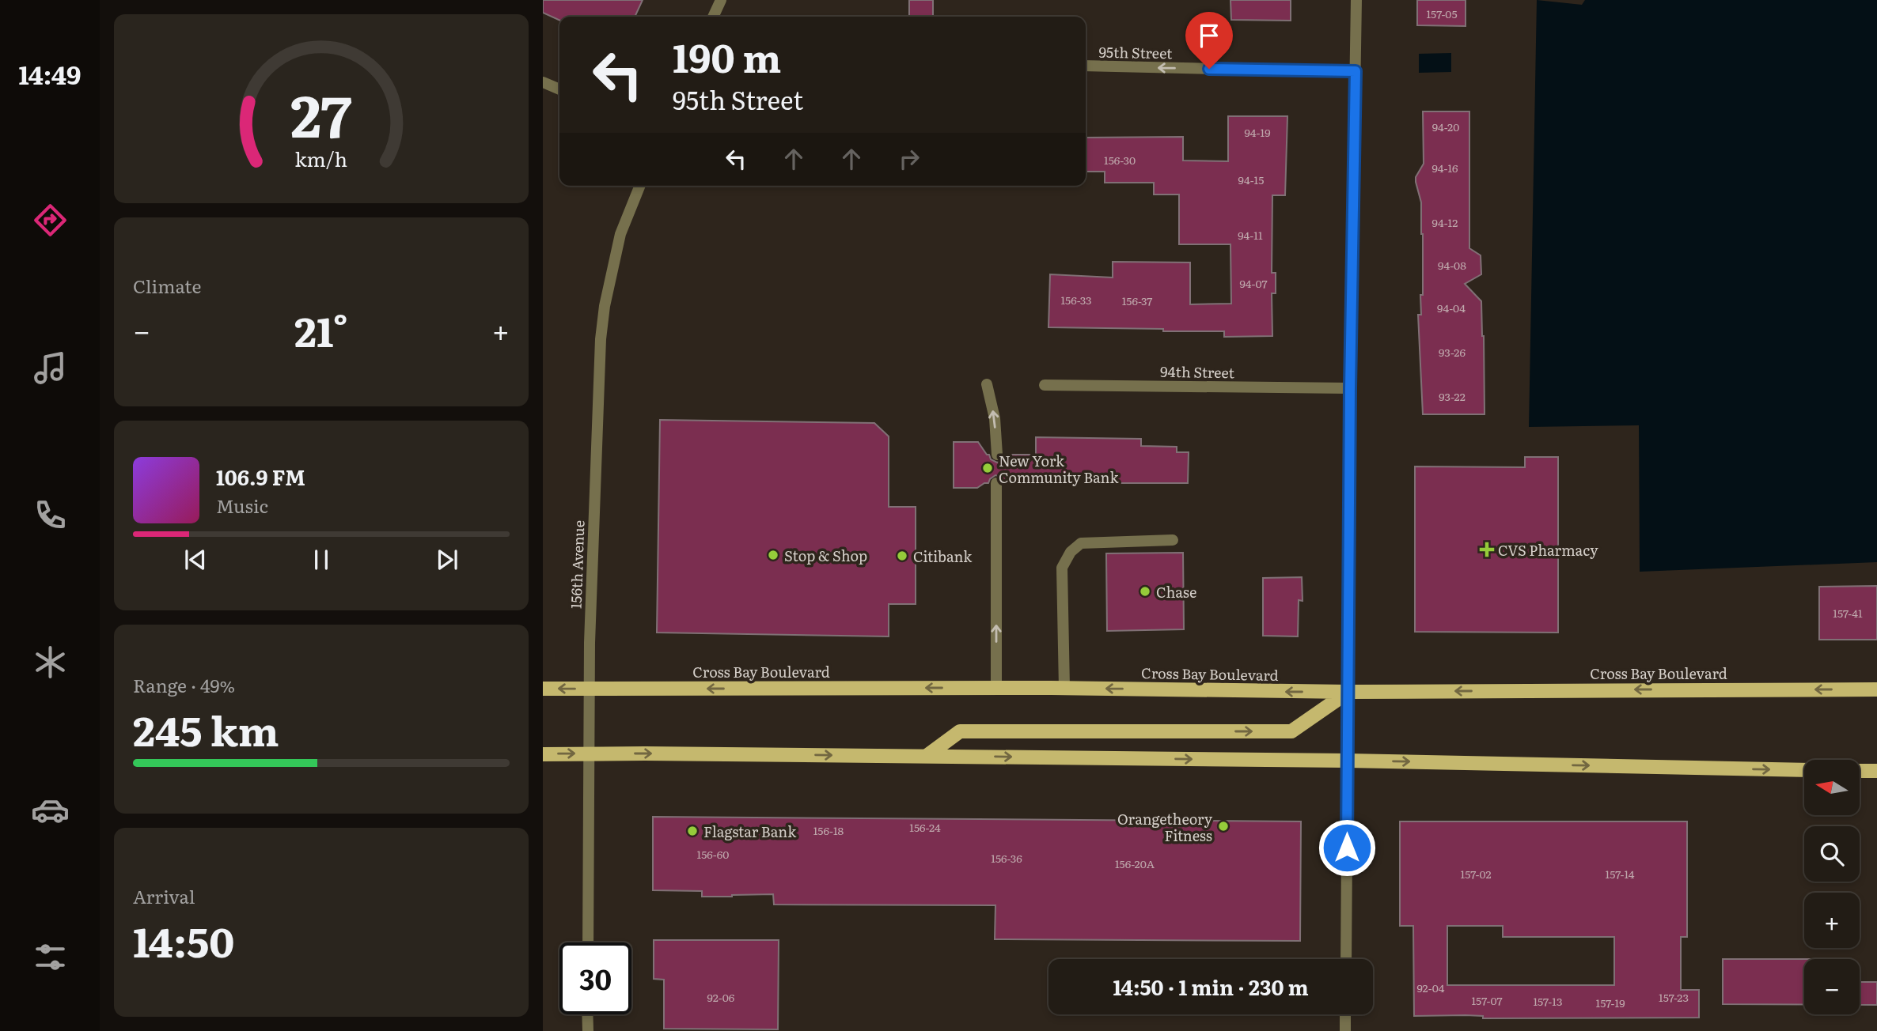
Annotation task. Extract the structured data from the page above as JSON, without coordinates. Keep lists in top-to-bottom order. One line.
{"streets":{"main road":["Cross Bay Boulevard"],"street":["95th Street","94th Street","156th Avenue"]},"crossings":[["156th Avenue","Cross Bay Boulevard"]],"one_way":["95th Street"],"places":{"other":["New York Community Bank","Stop & Shop","Citibank","Chase","Orangetheory Fitness","Flagstar Bank"],"health":["CVS Pharmacy"]},"house_numbers":["157-05","94-20","94-19","156-30","94-16","94-15","94-12","94-11","94-08","94-07","156-33","156-37","94-04","93-26","93-22","157-41","156-24","156-18","156-60","156-36","156-20A","157-02","157-14","92-04","92-06","157-23","157-07","157-13","157-19"],"north":"left","page":{"tabs":"14:49","turn":["190 m","95th Street"],"tile":["Climate",["Range · 49%","245 km"],["Arrival","14:50"]],"heat":["−","21°","+"],"song":["106.9 FM","Music"],"map_buttons":["+","−"],"limit":"30","trip":"14:50 · 1 min · 230 m","gauge":["27","km/h"]}}
